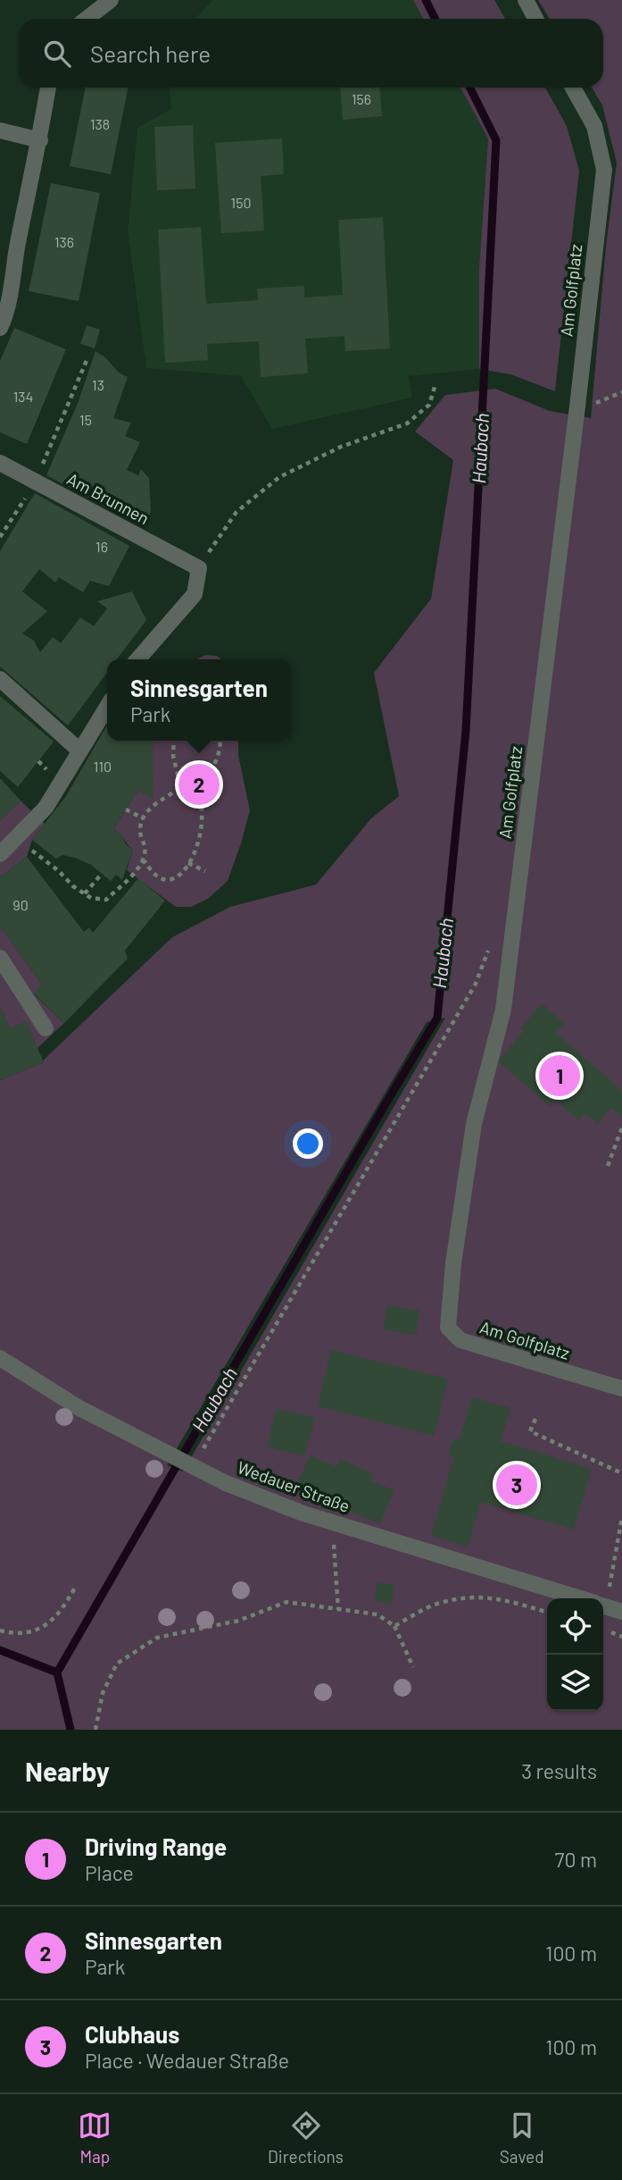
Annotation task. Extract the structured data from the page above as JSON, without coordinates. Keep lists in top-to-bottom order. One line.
{"streets":{"street":["Am Golfplatz","Am Brunnen","Wedauer Straße"]},"water":["Haubach"],"house_numbers":["156","138","150","136","13","134","15","16","110","90"],"page":{"search":"Search here","popup":["Sinnesgarten","Park"],"pins":["2","1","3"],"heading":["Nearby","3 results"],"list":[{"mark":"1","name":"Driving Range","note":"Place","value":"70 m"},{"mark":"2","name":"Sinnesgarten","note":"Park","value":"100 m"},{"mark":"3","name":"Clubhaus","note":"Place · Wedauer Straße","value":"100 m"}],"nav":["Map","Directions","Saved"]}}
